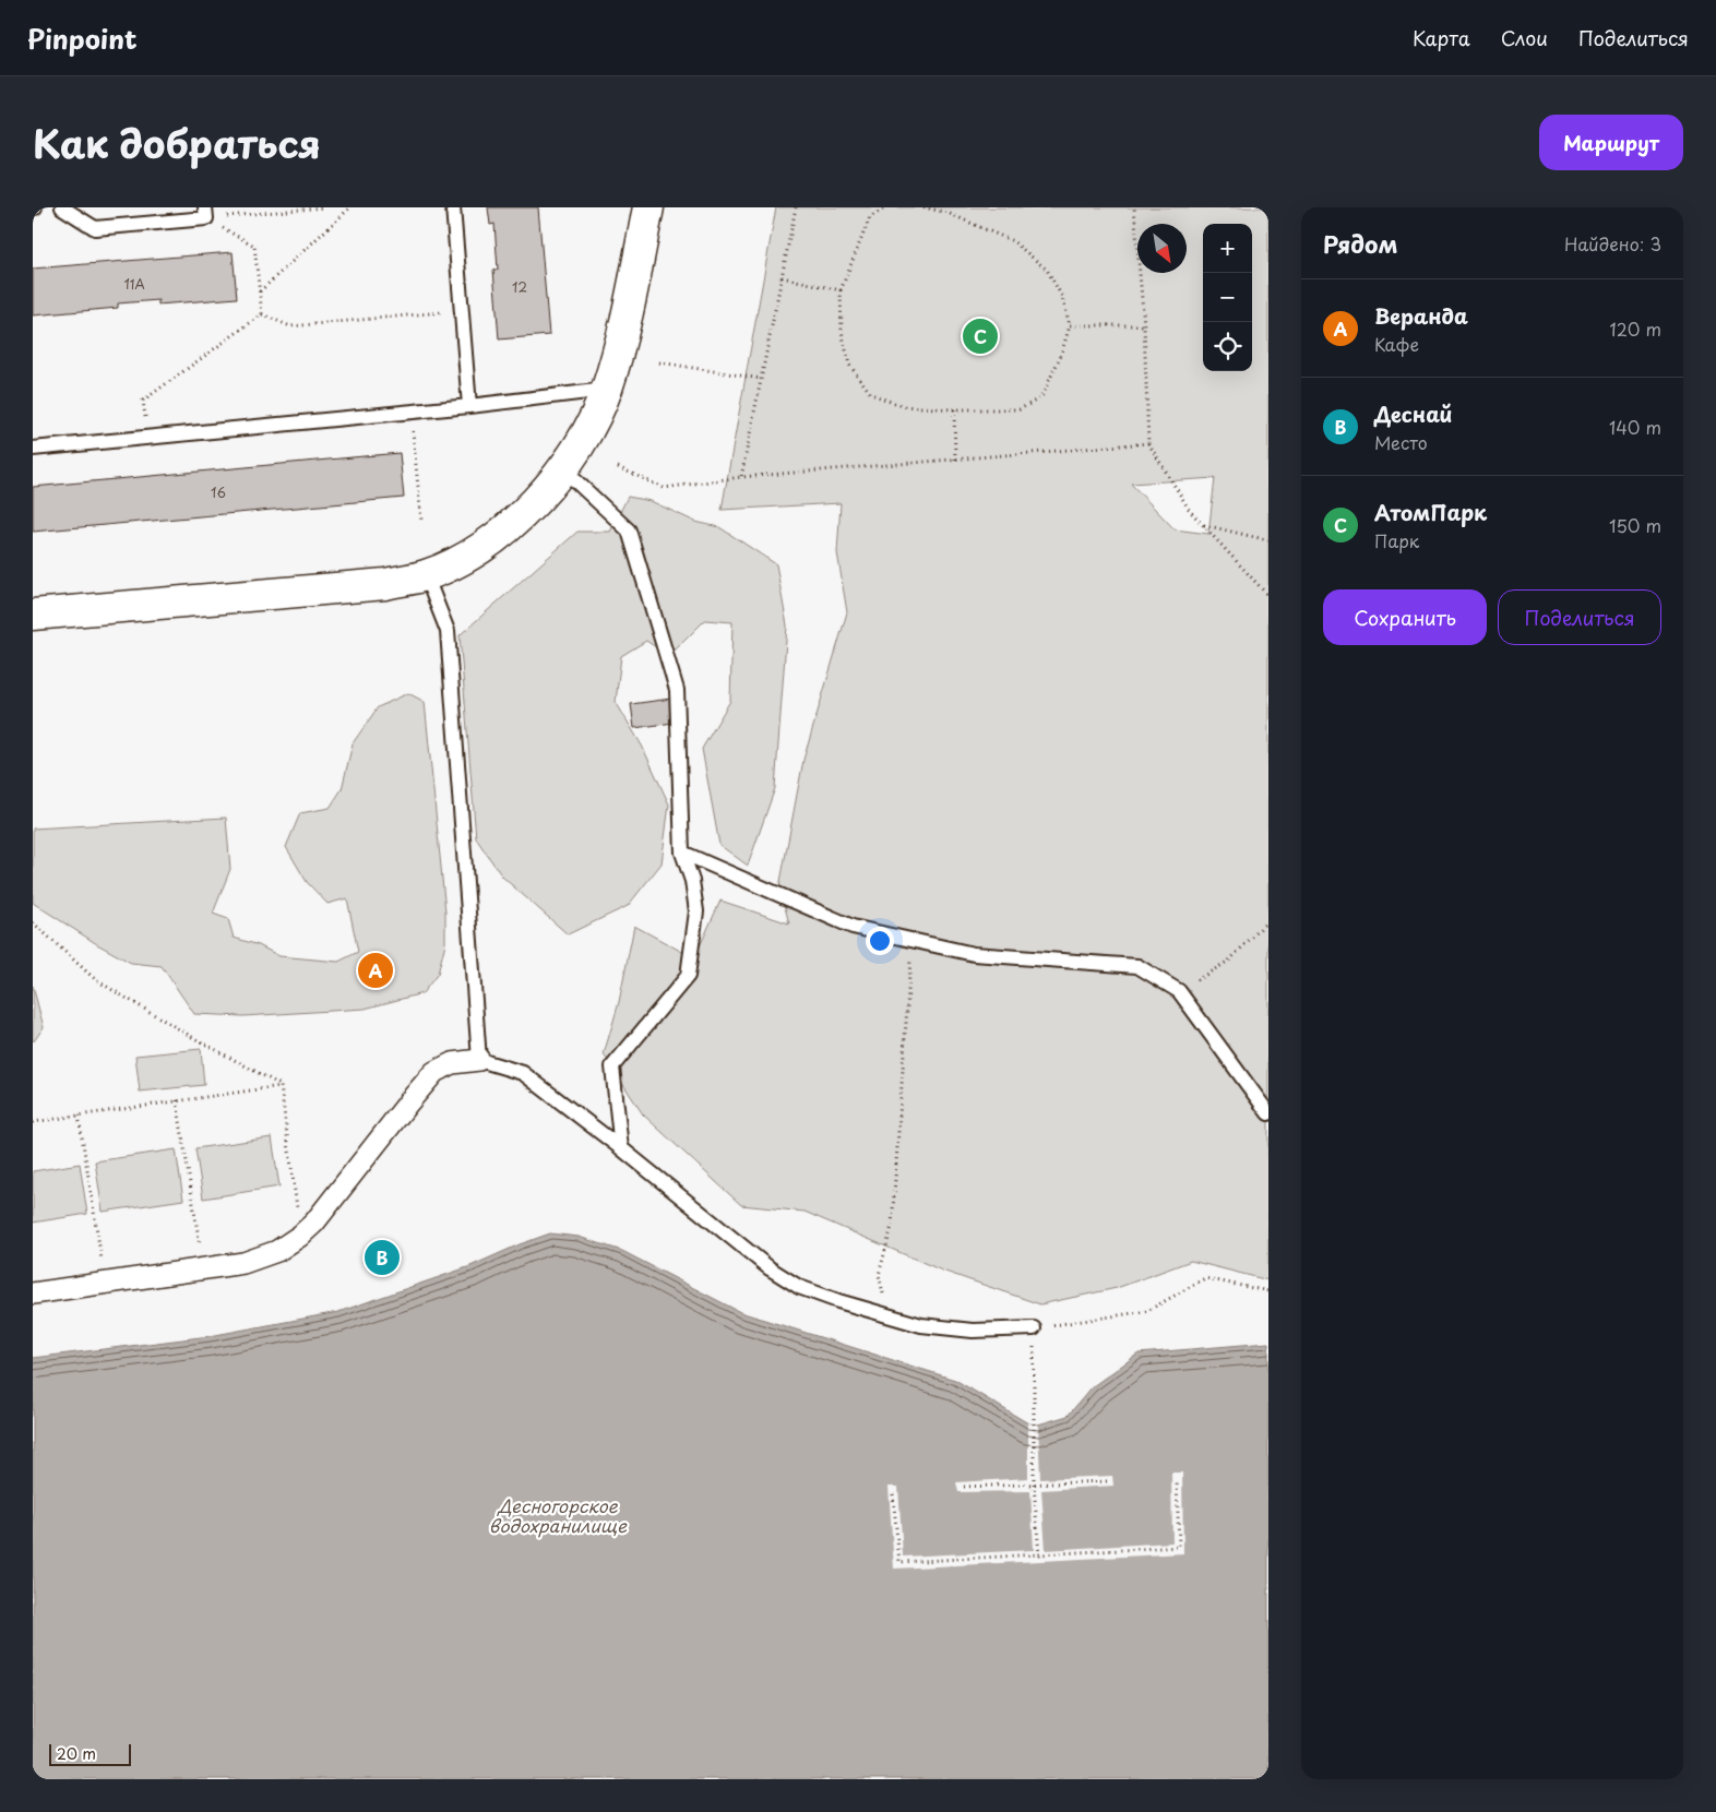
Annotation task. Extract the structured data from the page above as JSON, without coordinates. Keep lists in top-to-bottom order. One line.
{"water":["Десногорское водохранилище"],"house_numbers":["11А","12","16"],"scale_bar":"20 m","north":"bottom right","page":{"header":"Pinpoint","nav":["Карта","Слои","Поделиться"],"title":"Как добраться","buttons":["Маршрут",["Сохранить","Поделиться"]],"heading":["Рядом","Найдено: 3"],"map_buttons":["+","−"],"list":[{"mark":"A","name":"Веранда","note":"Кафе","value":"120 m"},{"mark":"B","name":"Деснай","note":"Место","value":"140 m"},{"mark":"C","name":"АтомПарк","note":"Парк","value":"150 m"}],"pins":["C","A","B"],"scale":"20 m"}}
